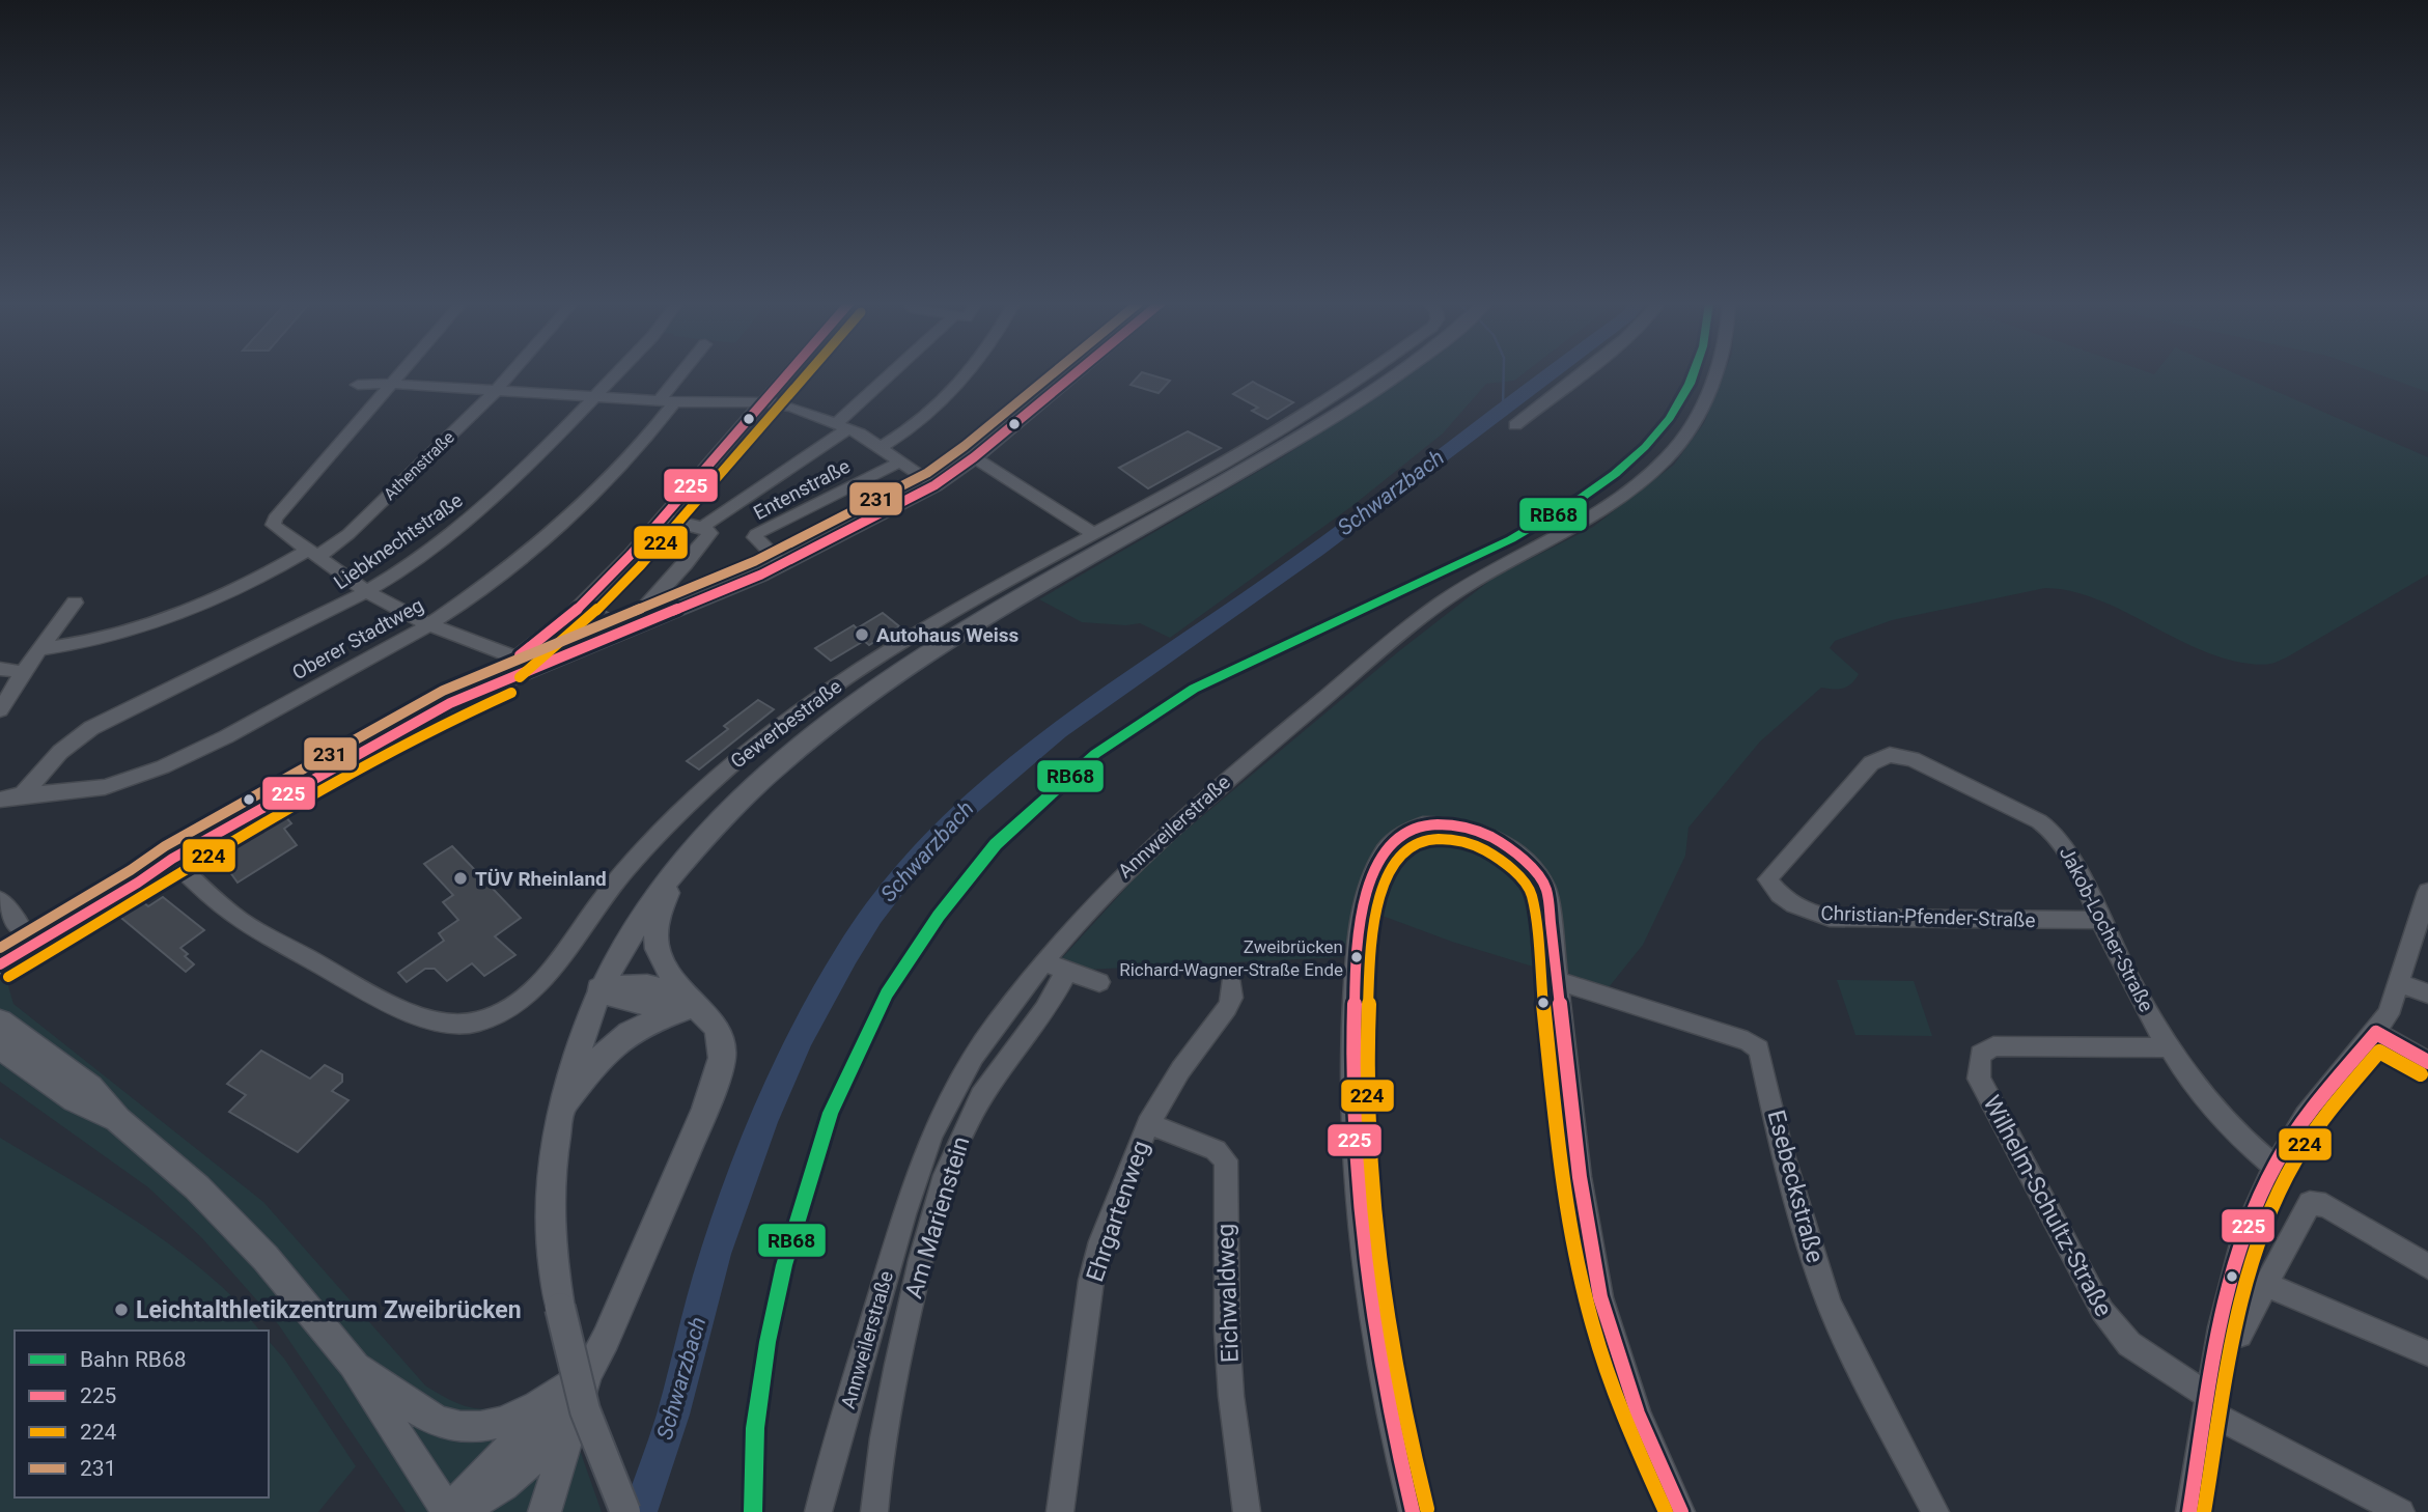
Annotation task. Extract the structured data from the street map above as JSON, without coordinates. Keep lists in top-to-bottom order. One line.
{"streets":{"street":["Athenstraße","Entenstraße","Liebknechtstraße","Oberer Stadtweg","Gewerbestraße","Annweilerstraße","Christian-Pfender-Straße","Jakob-Locher-Straße","Esebeckstraße","Wilhelm-Schultz-Straße","Ehrgartenweg","Am Marienstein","Eichwaldweg"]},"crossings":[["Liebknechtstraße","Oberer Stadtweg"],["Annweilerstraße","Am Marienstein"],["Christian-Pfender-Straße","Jakob-Locher-Straße"],["Jakob-Locher-Straße","Wilhelm-Schultz-Straße"],["Ehrgartenweg","Eichwaldweg"]],"water":["Schwarzbach"],"places":["Autohaus Weiss","TÜV Rheinland","Zweibrücken Richard-Wagner-Straße Ende","Leichtalthletikzentrum Zweibrücken"],"lines":["rail line RB68","transit line 225","transit line 224","transit line 231"],"legend":["Bahn RB68","225","224","231"]}
